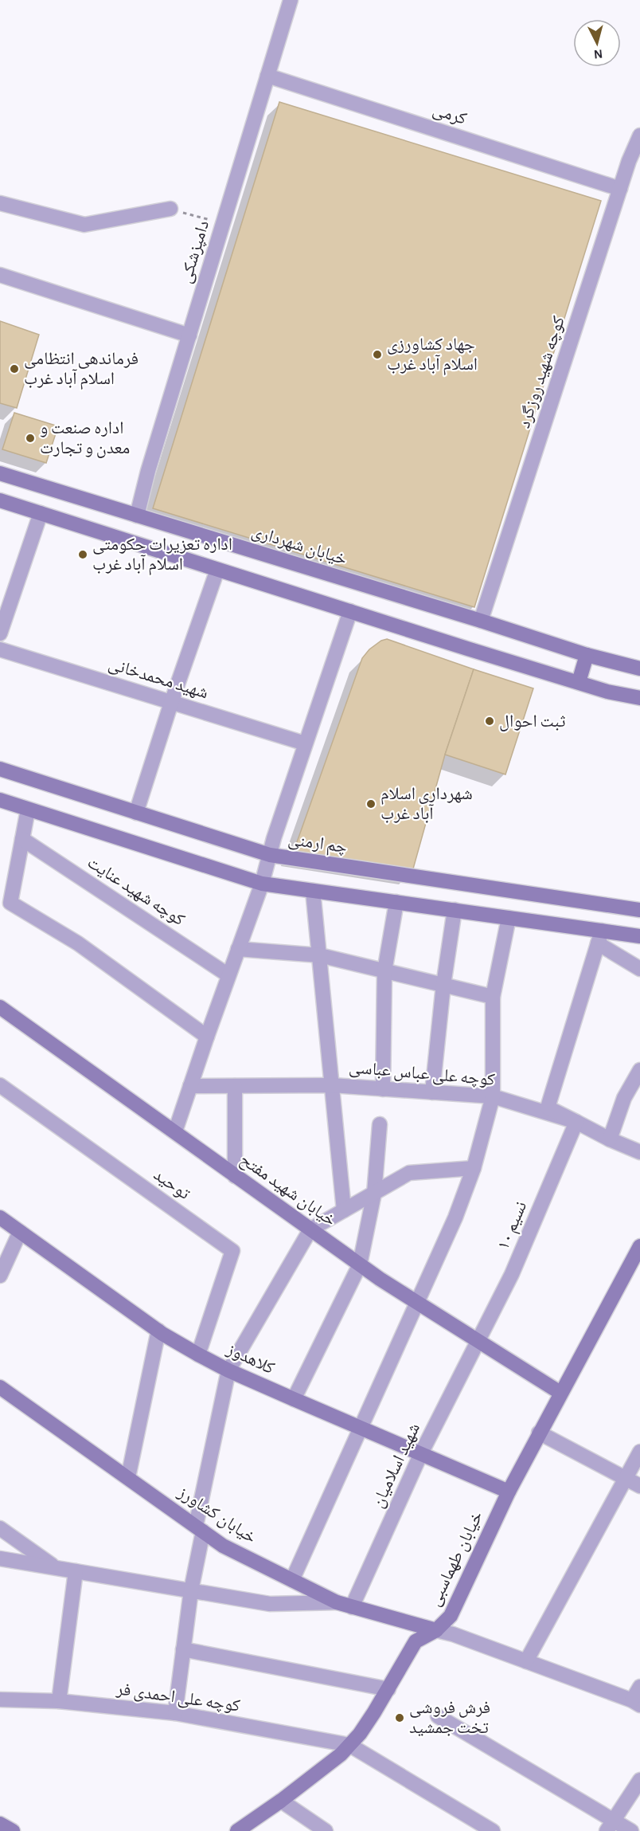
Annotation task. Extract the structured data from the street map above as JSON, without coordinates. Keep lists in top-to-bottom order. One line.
{"streets":{"street":["کرمی","دامپزشکی","کوچه شهید روزگرد","خیابان شهرداری","شهید محمدخانی","چم ارمنی","کوچه شهید عنایت","کوچه علی عباس عباسی","توحید","خیابان شهید مفتح","نسیم ۱۰","کلاهدوز","شهید اسلامیان","خیابان کشاورز","خیابان طهماسبی","کوچه علی احمدی فر"]},"crossings":[["کرمی","دامپزشکی"],["کرمی","کوچه شهید روزگرد"],["دامپزشکی","خیابان شهرداری"],["کوچه شهید روزگرد","خیابان شهرداری"],["کوچه علی عباس عباسی","نسیم ۱۰"],["توحید","کلاهدوز"],["خیابان شهید مفتح","نسیم ۱۰"],["خیابان شهید مفتح","شهید اسلامیان"],["خیابان شهید مفتح","خیابان طهماسبی"],["نسیم ۱۰","شهید اسلامیان"],["کلاهدوز","شهید اسلامیان"],["کلاهدوز","خیابان طهماسبی"],["شهید اسلامیان","خیابان کشاورز"],["خیابان کشاورز","خیابان طهماسبی"],["خیابان طهماسبی","کوچه علی احمدی فر"]],"places":["جهاد کشاورزی اسلام آباد غرب","فرماندهی انتظامی اسلام آباد غرب","اداره صنعت و معدن و تجارت","اداره تعزیرات حکومتی اسلام آباد غرب","ثبت احوال","شهرداری اسلام آباد غرب","فرش فروشی تخت جمشید"],"north":"bottom"}
